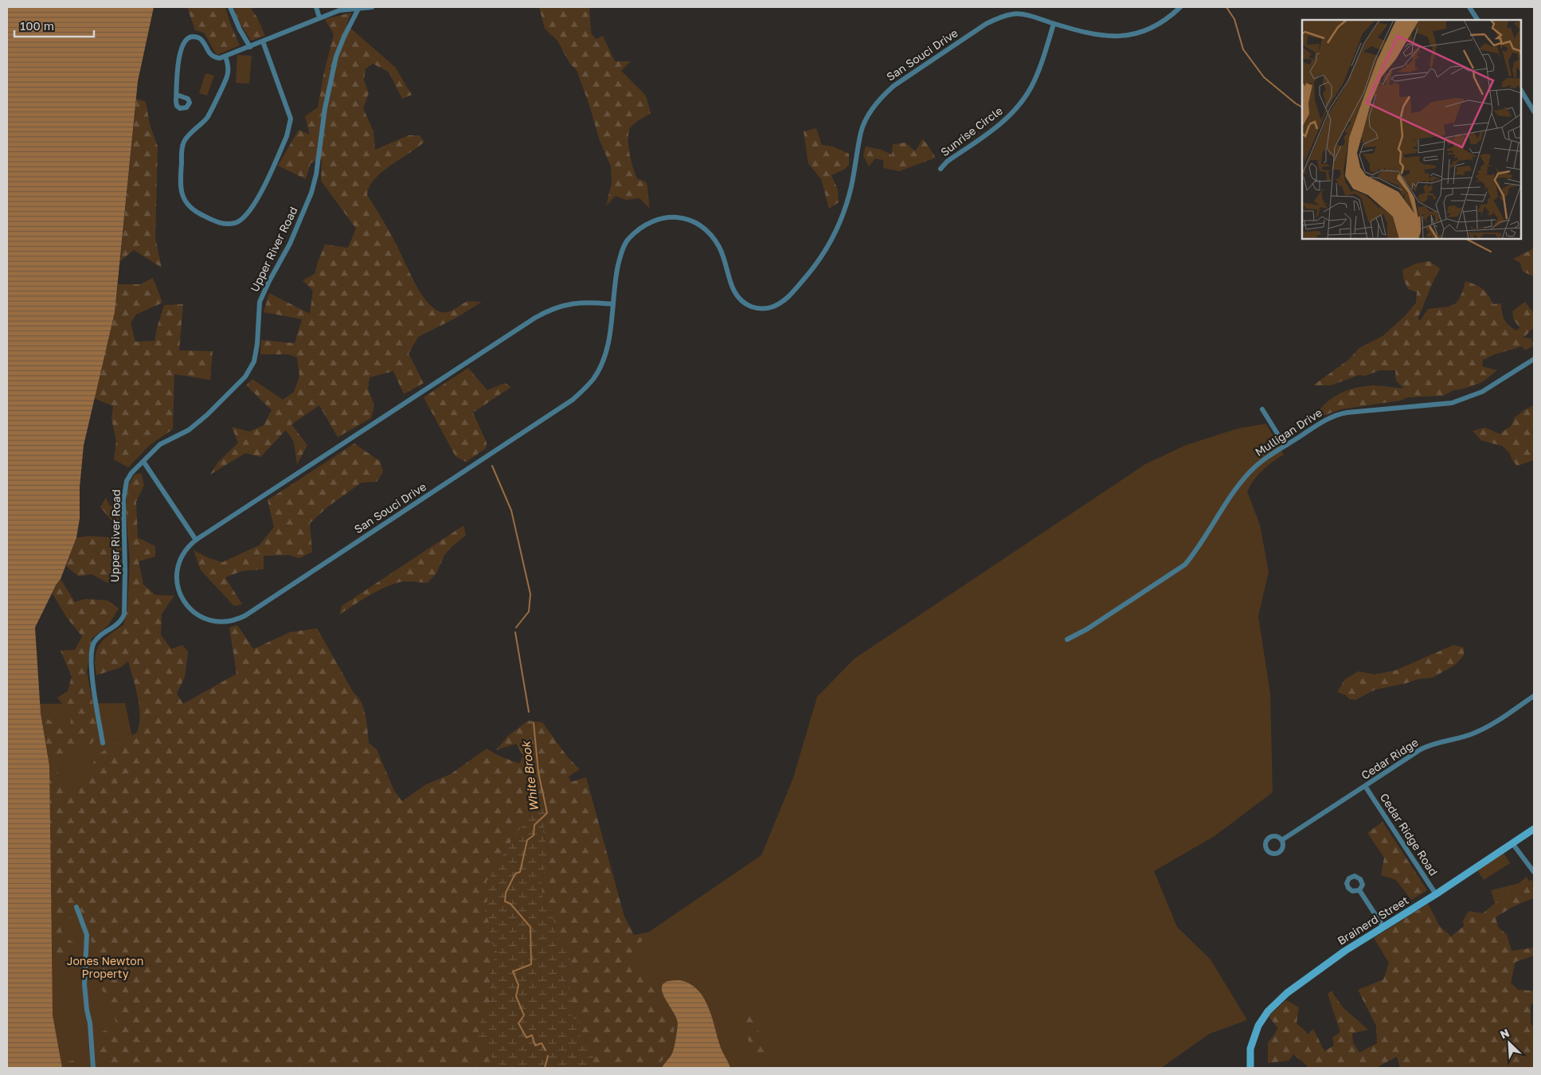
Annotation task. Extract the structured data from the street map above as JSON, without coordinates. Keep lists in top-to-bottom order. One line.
{"streets":{"street":["San Souci Drive","Sunrise Circle","Upper River Road","Mulligan Drive","Cedar Ridge","Cedar Ridge Road","Brainerd Street"]},"crossings":[["San Souci Drive","Sunrise Circle"],["Cedar Ridge","Cedar Ridge Road"],["Cedar Ridge Road","Brainerd Street"]],"water":["White Brook"],"parks":["Jones Newton Property"],"scale_bar":"100 m","north":"top left"}
